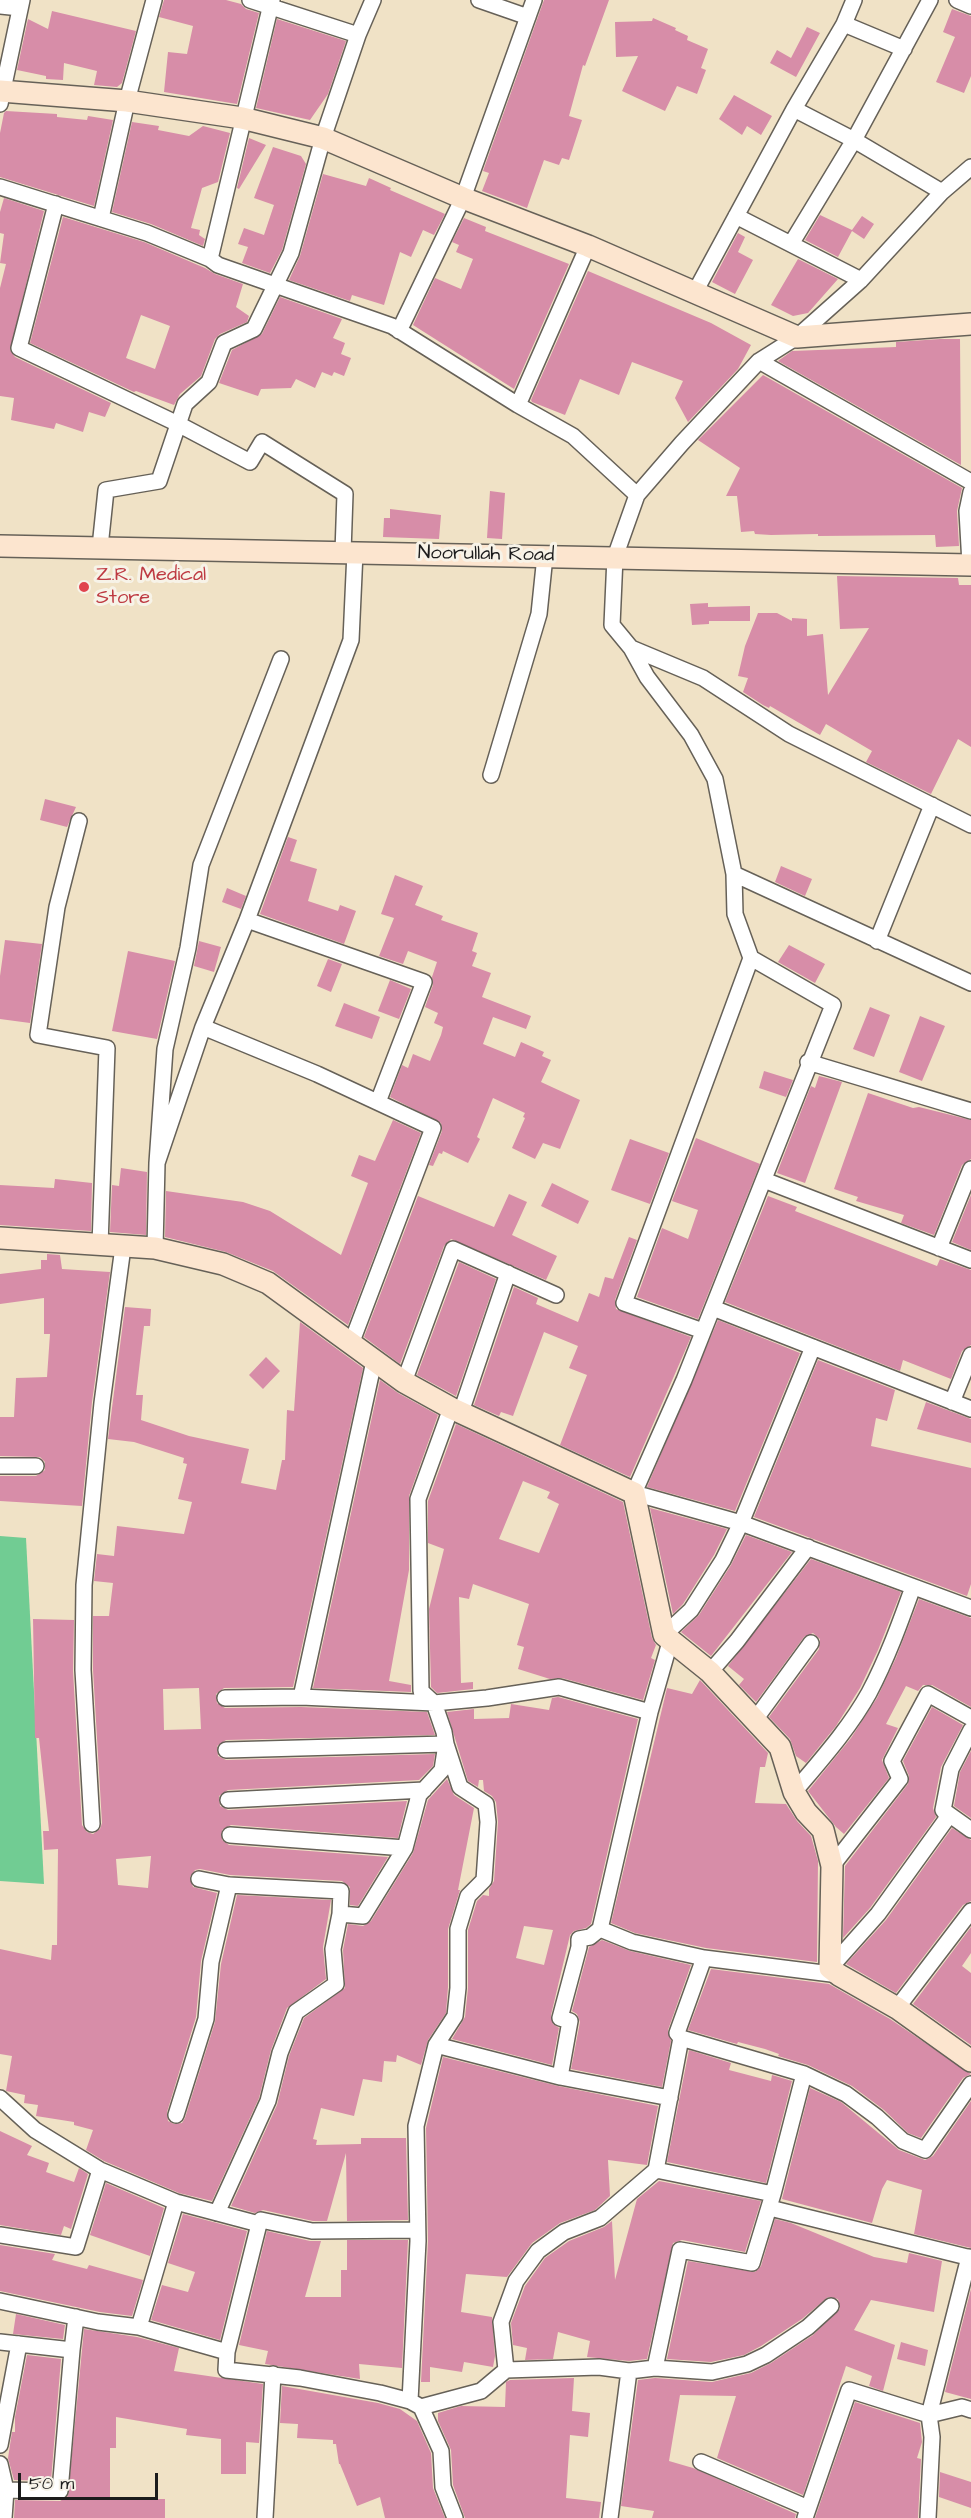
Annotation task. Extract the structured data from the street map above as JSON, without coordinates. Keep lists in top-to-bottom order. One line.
{"streets":{"street":["Noorullah Road"]},"places":["Z.R. Medical Store"],"scale_bar":"50 m"}
